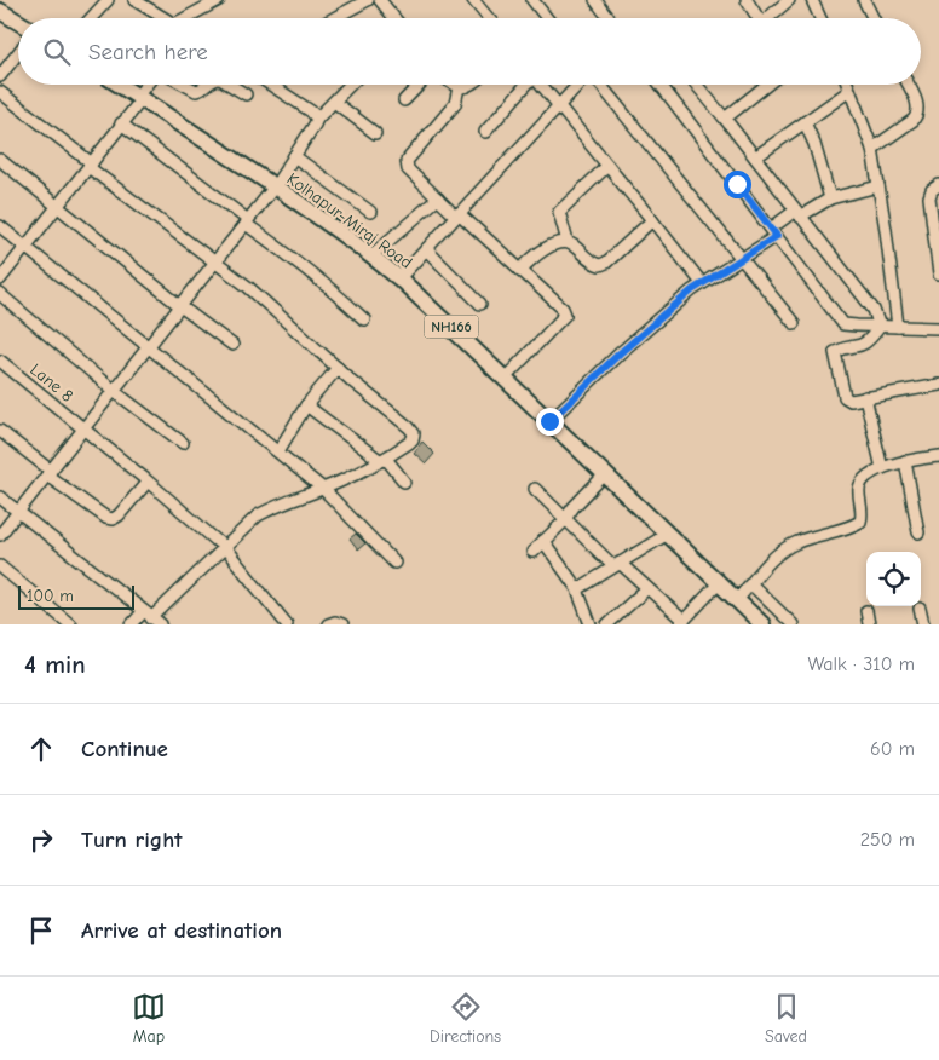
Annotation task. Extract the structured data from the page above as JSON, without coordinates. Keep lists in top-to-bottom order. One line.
{"streets":{"highway":["Kolhapur-Miraj Road","NH166"],"street":["Lane 8"]},"scale_bar":"100 m","page":{"search":"Search here","scale":"100 m","heading":["4 min","Walk · 310 m"],"list":[["Continue","60 m"],["Turn right","250 m"],"Arrive at destination"],"nav":["Map","Directions","Saved"]}}
